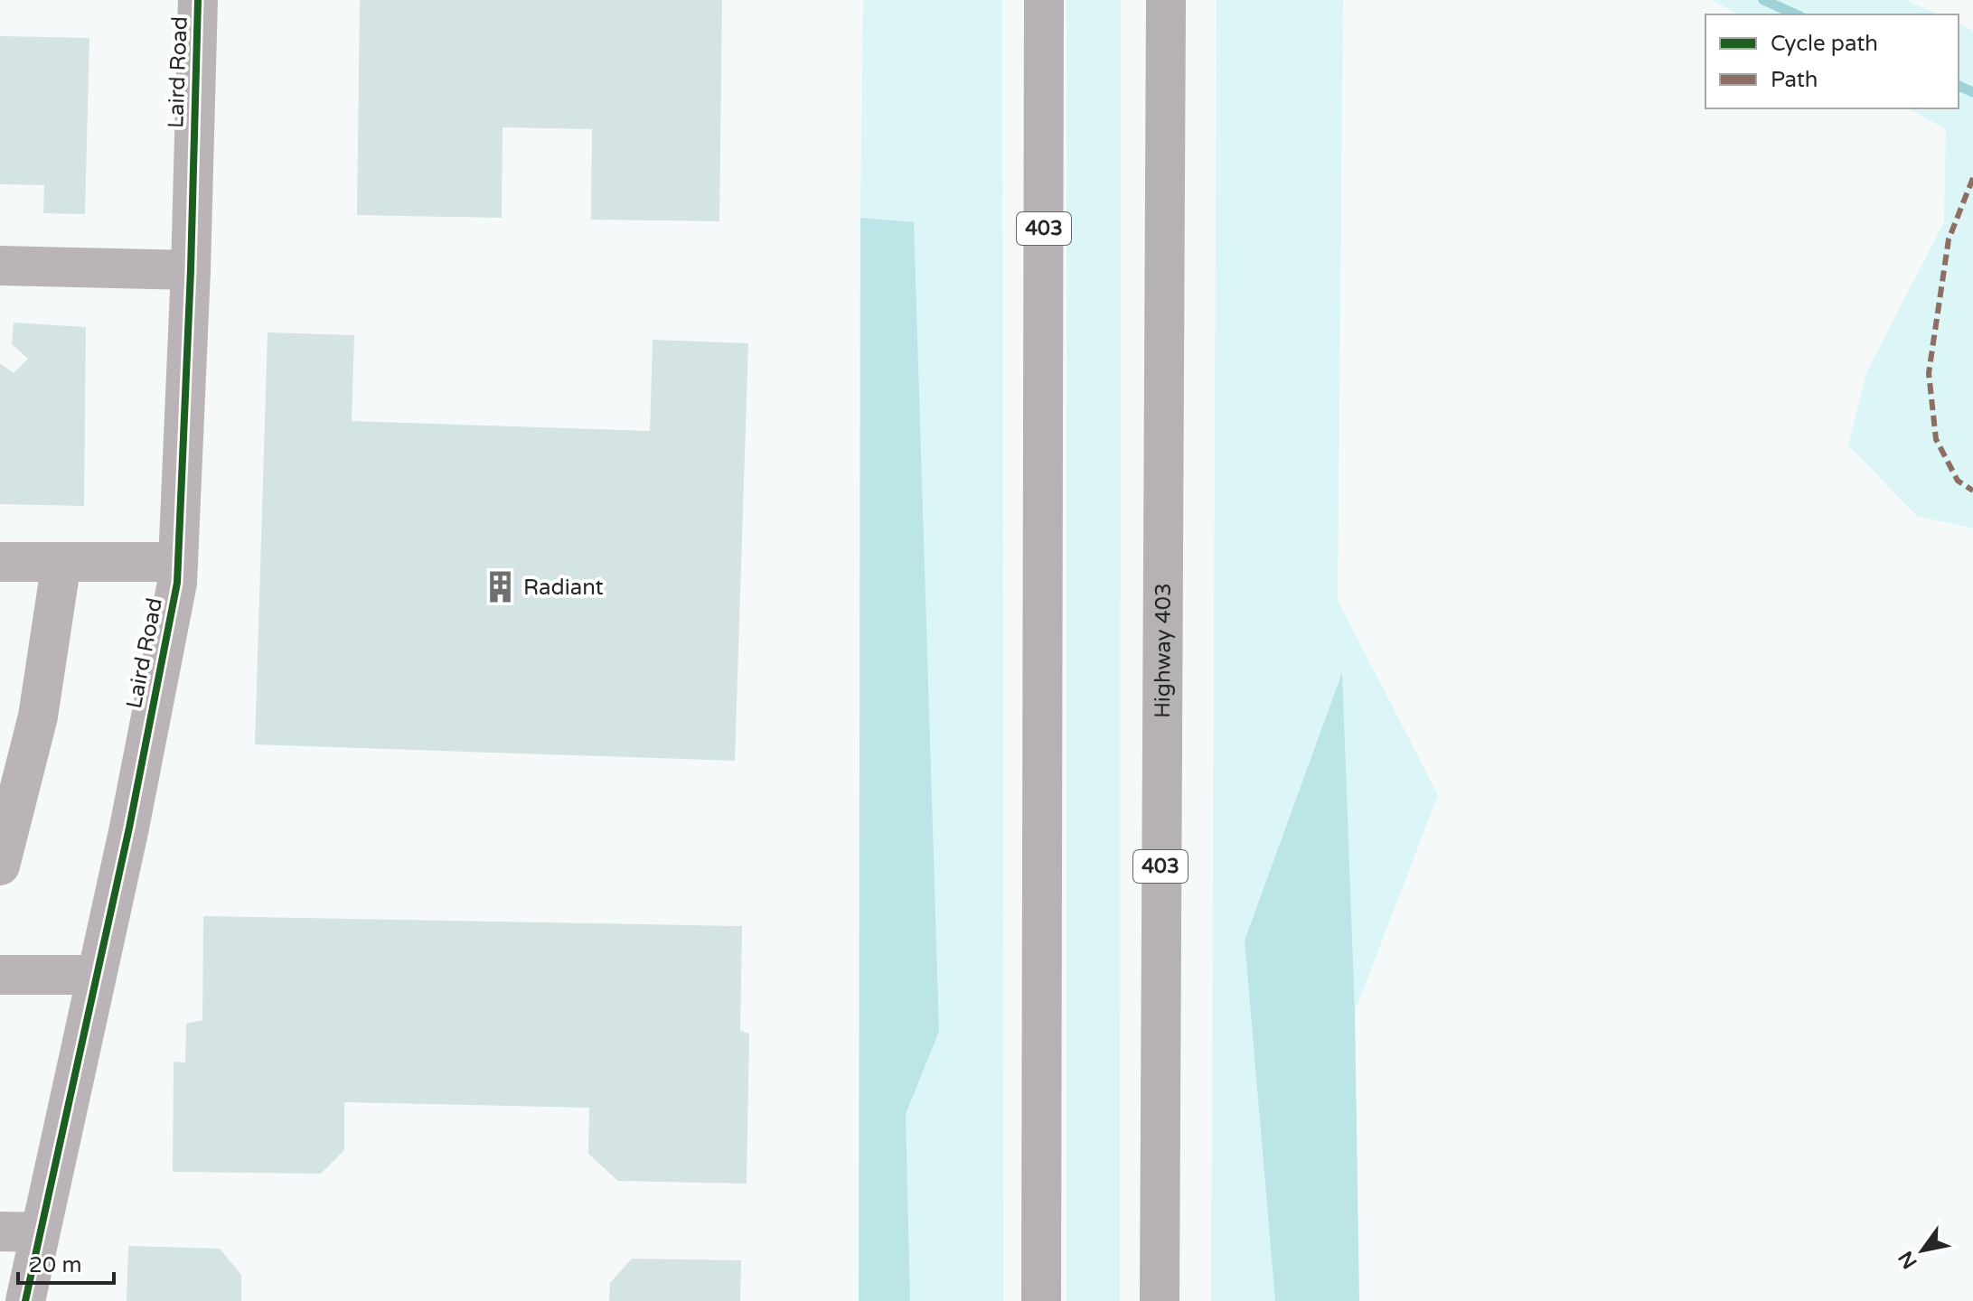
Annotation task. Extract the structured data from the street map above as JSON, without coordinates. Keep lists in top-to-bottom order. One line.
{"streets":{"highway":["403","Highway 403"],"street":["Laird Road"]},"places":{"building":["Radiant"]},"legend":["Cycle path","Path"],"scale_bar":"20 m","north":"bottom left"}
